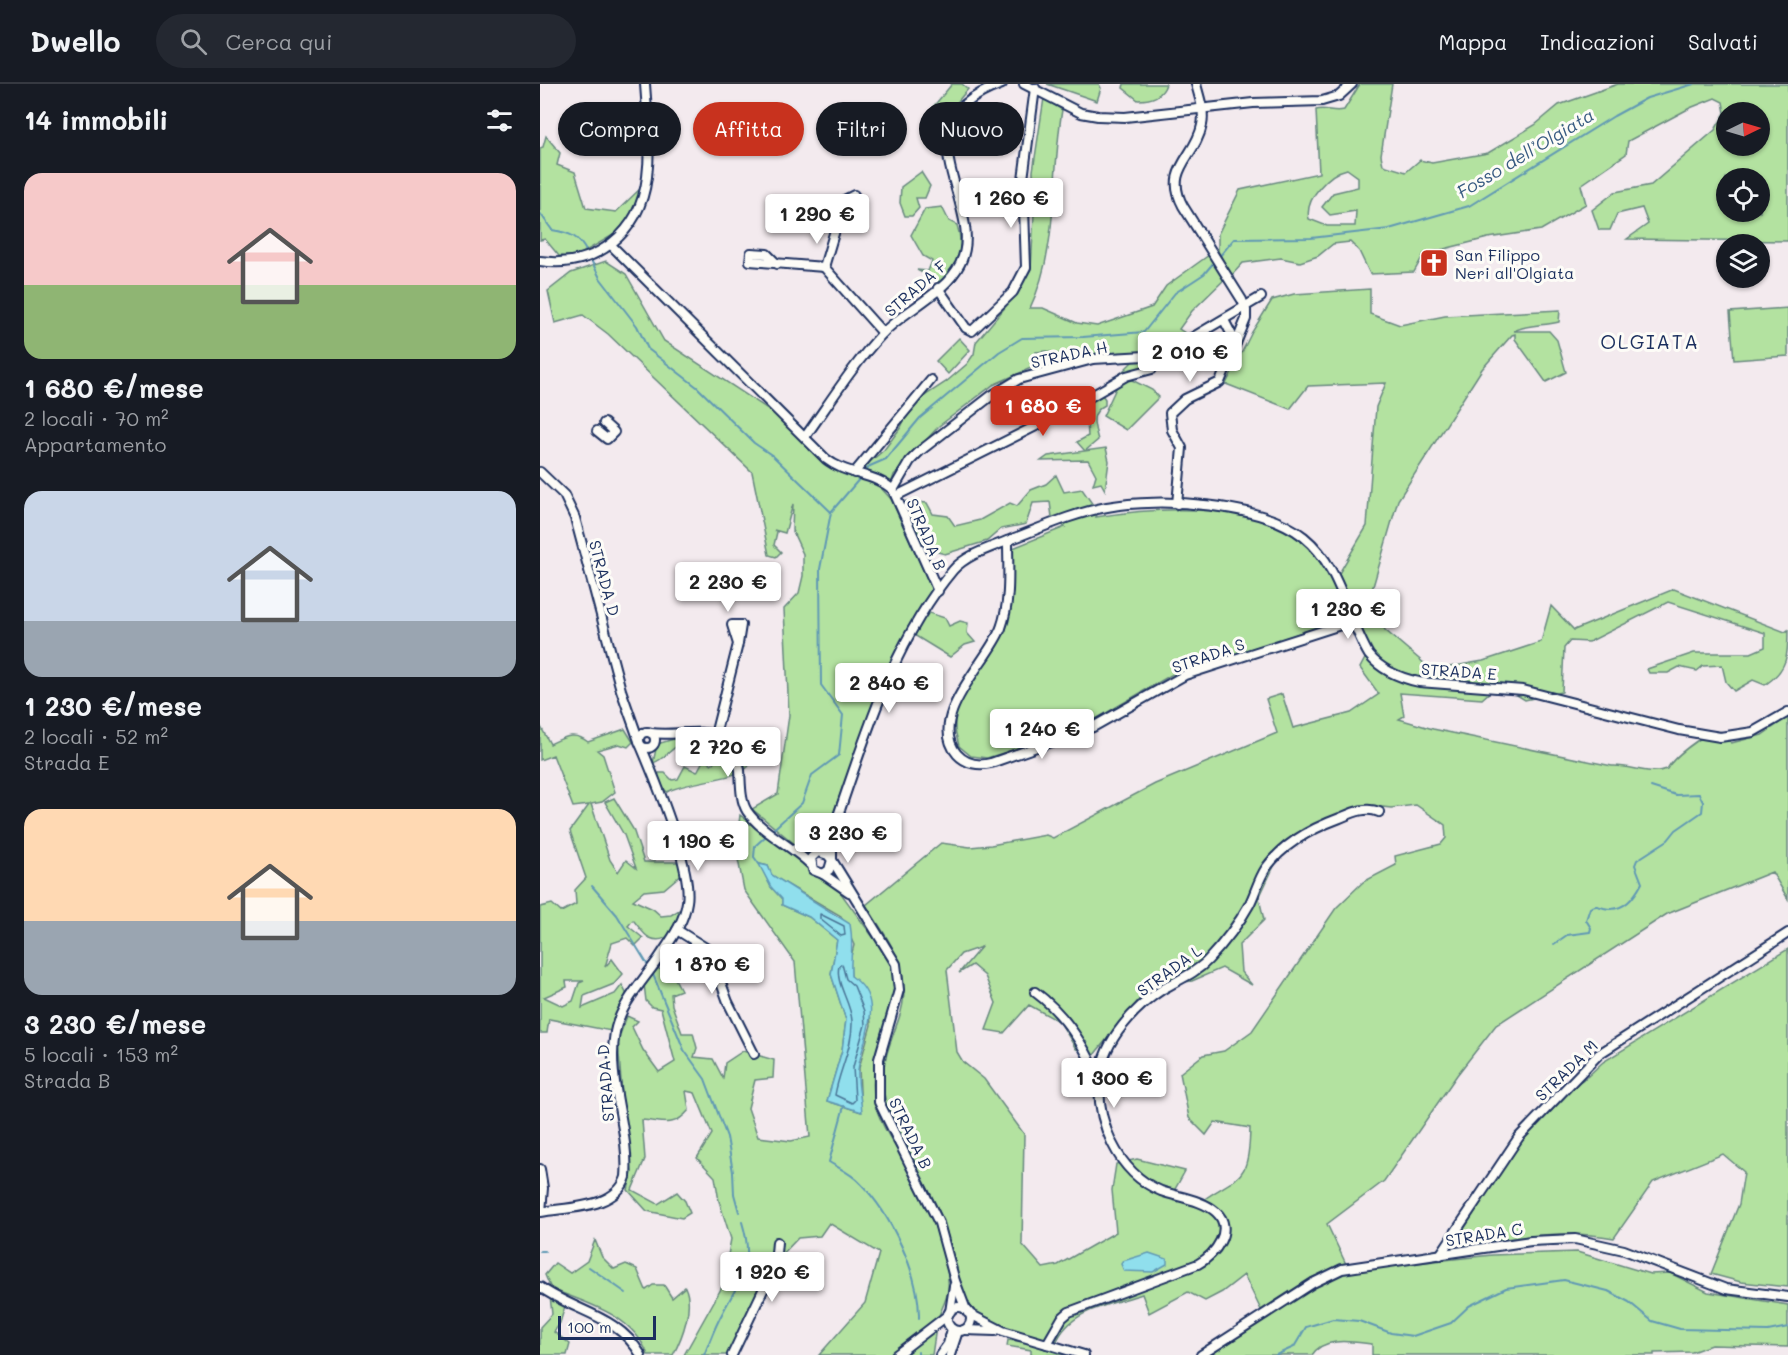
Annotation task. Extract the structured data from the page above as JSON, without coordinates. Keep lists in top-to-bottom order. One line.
{"streets":{"street":["STRADA F","STRADA H","STRADA B","STRADA D","STRADA S","STRADA E","STRADA L","STRADA M","STRADA C"]},"crossings":[["STRADA F","STRADA B"],["STRADA H","STRADA B"],["STRADA B","STRADA E"],["STRADA S","STRADA E"],["STRADA M","STRADA C"]],"districts":["OLGIATA"],"water":["Fosso dell’Olgiata"],"places":{"church":["San Filippo Neri all'Olgiata"]},"scale_bar":"100 m","north":"right","page":{"header":"Dwello","search":"Cerca qui","nav":["Mappa","Indicazioni","Salvati"],"heading":"14 immobili","chip":["Compra","Affitta","Filtri","Nuovo"],"list":[{"name":"1 680 €/mese","note":"2 locali · 70 m² · Appartamento"},{"name":"1 230 €/mese","note":"2 locali · 52 m² · Strada E"},{"name":"3 230 €/mese","note":"5 locali · 153 m² · Strada B"}],"price":["1 260 €","1 290 €","2 010 €","1 680 €","2 230 €","1 230 €","2 840 €","1 240 €","2 720 €","3 230 €","1 190 €","1 870 €","1 300 €","1 920 €"],"scale":"100 m"}}
